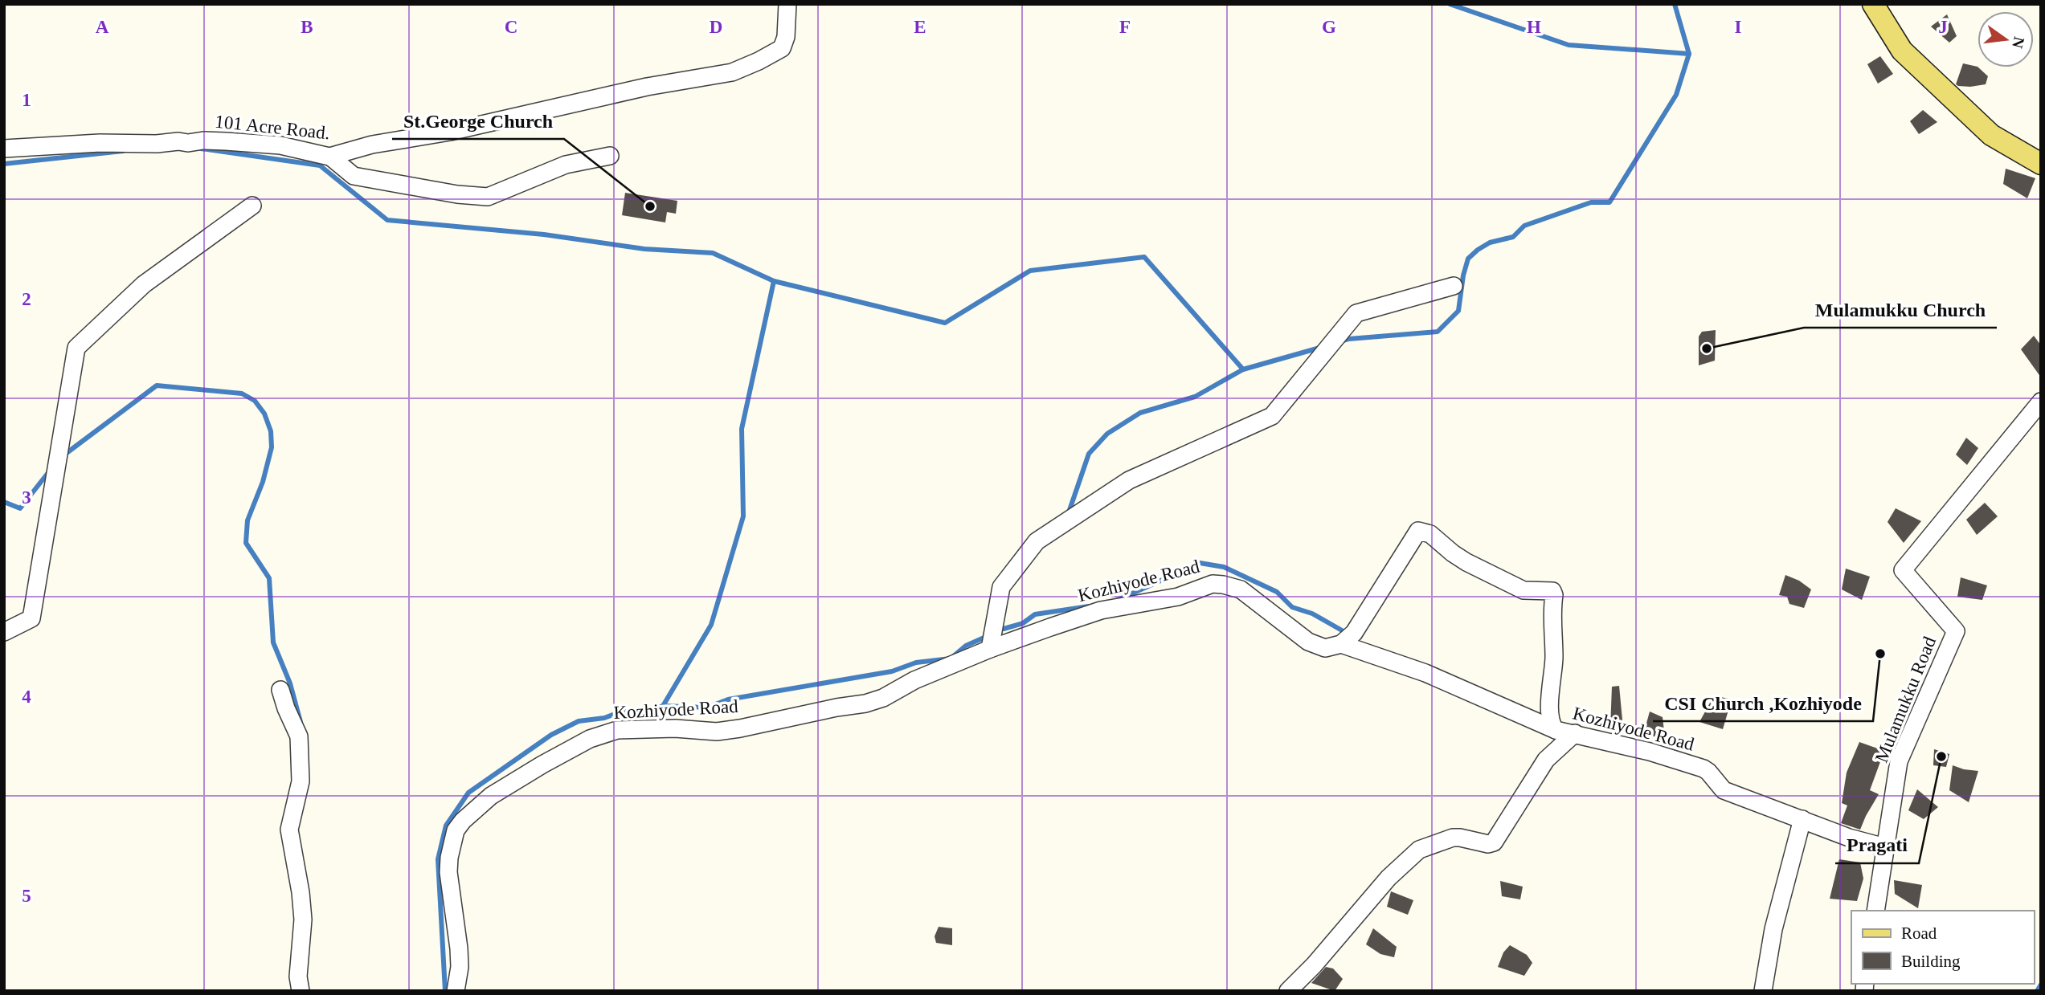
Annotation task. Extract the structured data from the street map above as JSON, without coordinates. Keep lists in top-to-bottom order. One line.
{"streets":{"street":["101 Acre Road.","Kozhiyode Road","Mulamukku Road"]},"crossings":[["Kozhiyode Road","Mulamukku Road"]],"places":["St.George Church","Mulamukku Church","CSI Church ,Kozhiyode","Pragati"],"legend":["Road","Building"],"north":"right","grid":{"columns":["A","B","C","D","E","F","G","H","I","J"],"rows":["1","2","3","4","5"]}}
